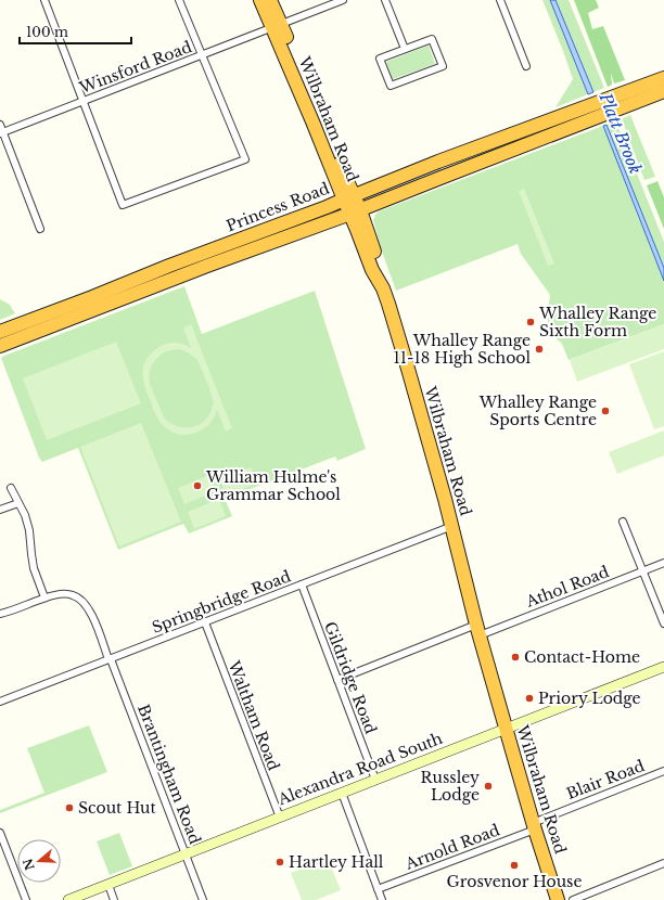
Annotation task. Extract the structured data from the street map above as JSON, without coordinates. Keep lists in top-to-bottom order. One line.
{"streets":{"highway":["Wilbraham Road","Princess Road"],"street":["Winsford Road","Athol Road","Springbridge Road","Gildridge Road","Waltham Road","Alexandra Road South","Brantingham Road","Blair Road","Arnold Road"]},"crossings":[["Winsford Road","Wilbraham Road"],["Wilbraham Road","Princess Road"],["Wilbraham Road","Athol Road"],["Wilbraham Road","Springbridge Road"],["Wilbraham Road","Alexandra Road South"],["Wilbraham Road","Blair Road"],["Wilbraham Road","Arnold Road"],["Athol Road","Gildridge Road"],["Springbridge Road","Gildridge Road"],["Springbridge Road","Waltham Road"],["Springbridge Road","Brantingham Road"],["Gildridge Road","Alexandra Road South"],["Waltham Road","Alexandra Road South"],["Alexandra Road South","Brantingham Road"],["Blair Road","Arnold Road"]],"water":["Platt Brook"],"places":["Whalley Range Sixth Form","Whalley Range 11-18 High School","Whalley Range Sports Centre","William Hulme's Grammar School","Contact-Home","Priory Lodge","Russley Lodge","Scout Hut","Hartley Hall","Grosvenor House"],"scale_bar":"100 m","north":"left"}
